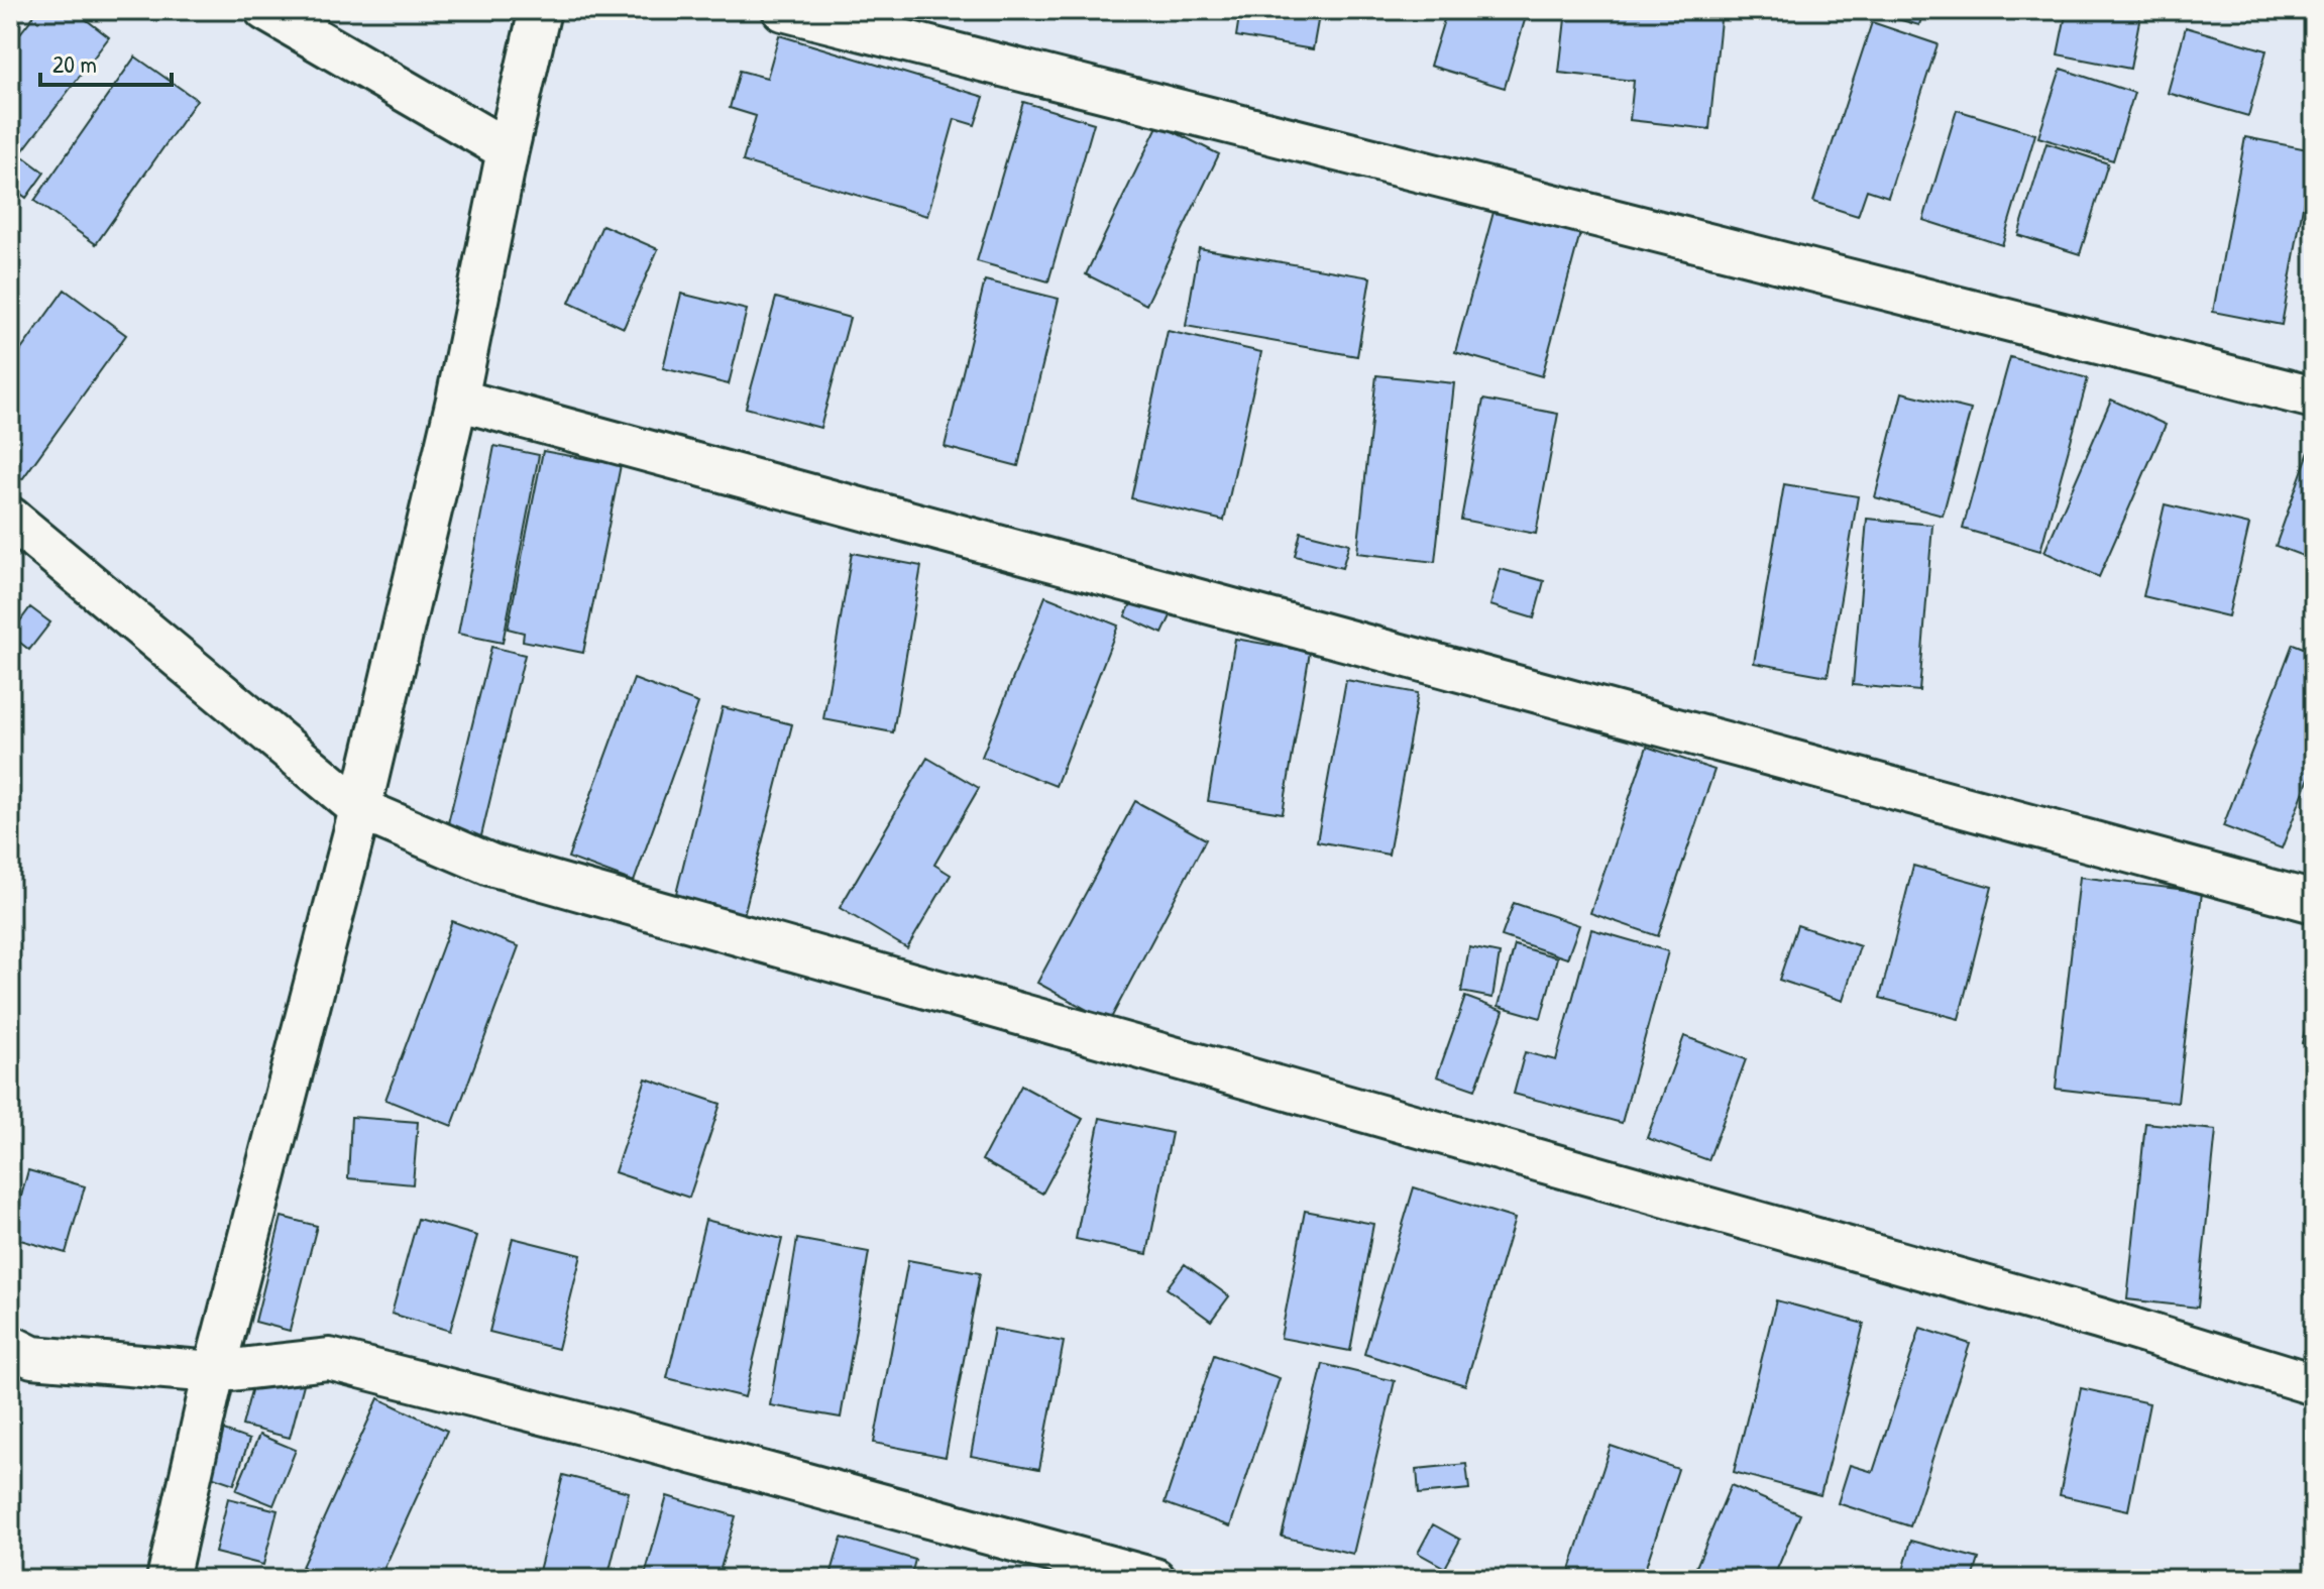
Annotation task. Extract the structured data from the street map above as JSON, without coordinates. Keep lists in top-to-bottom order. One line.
{"scale_bar":"20 m"}
